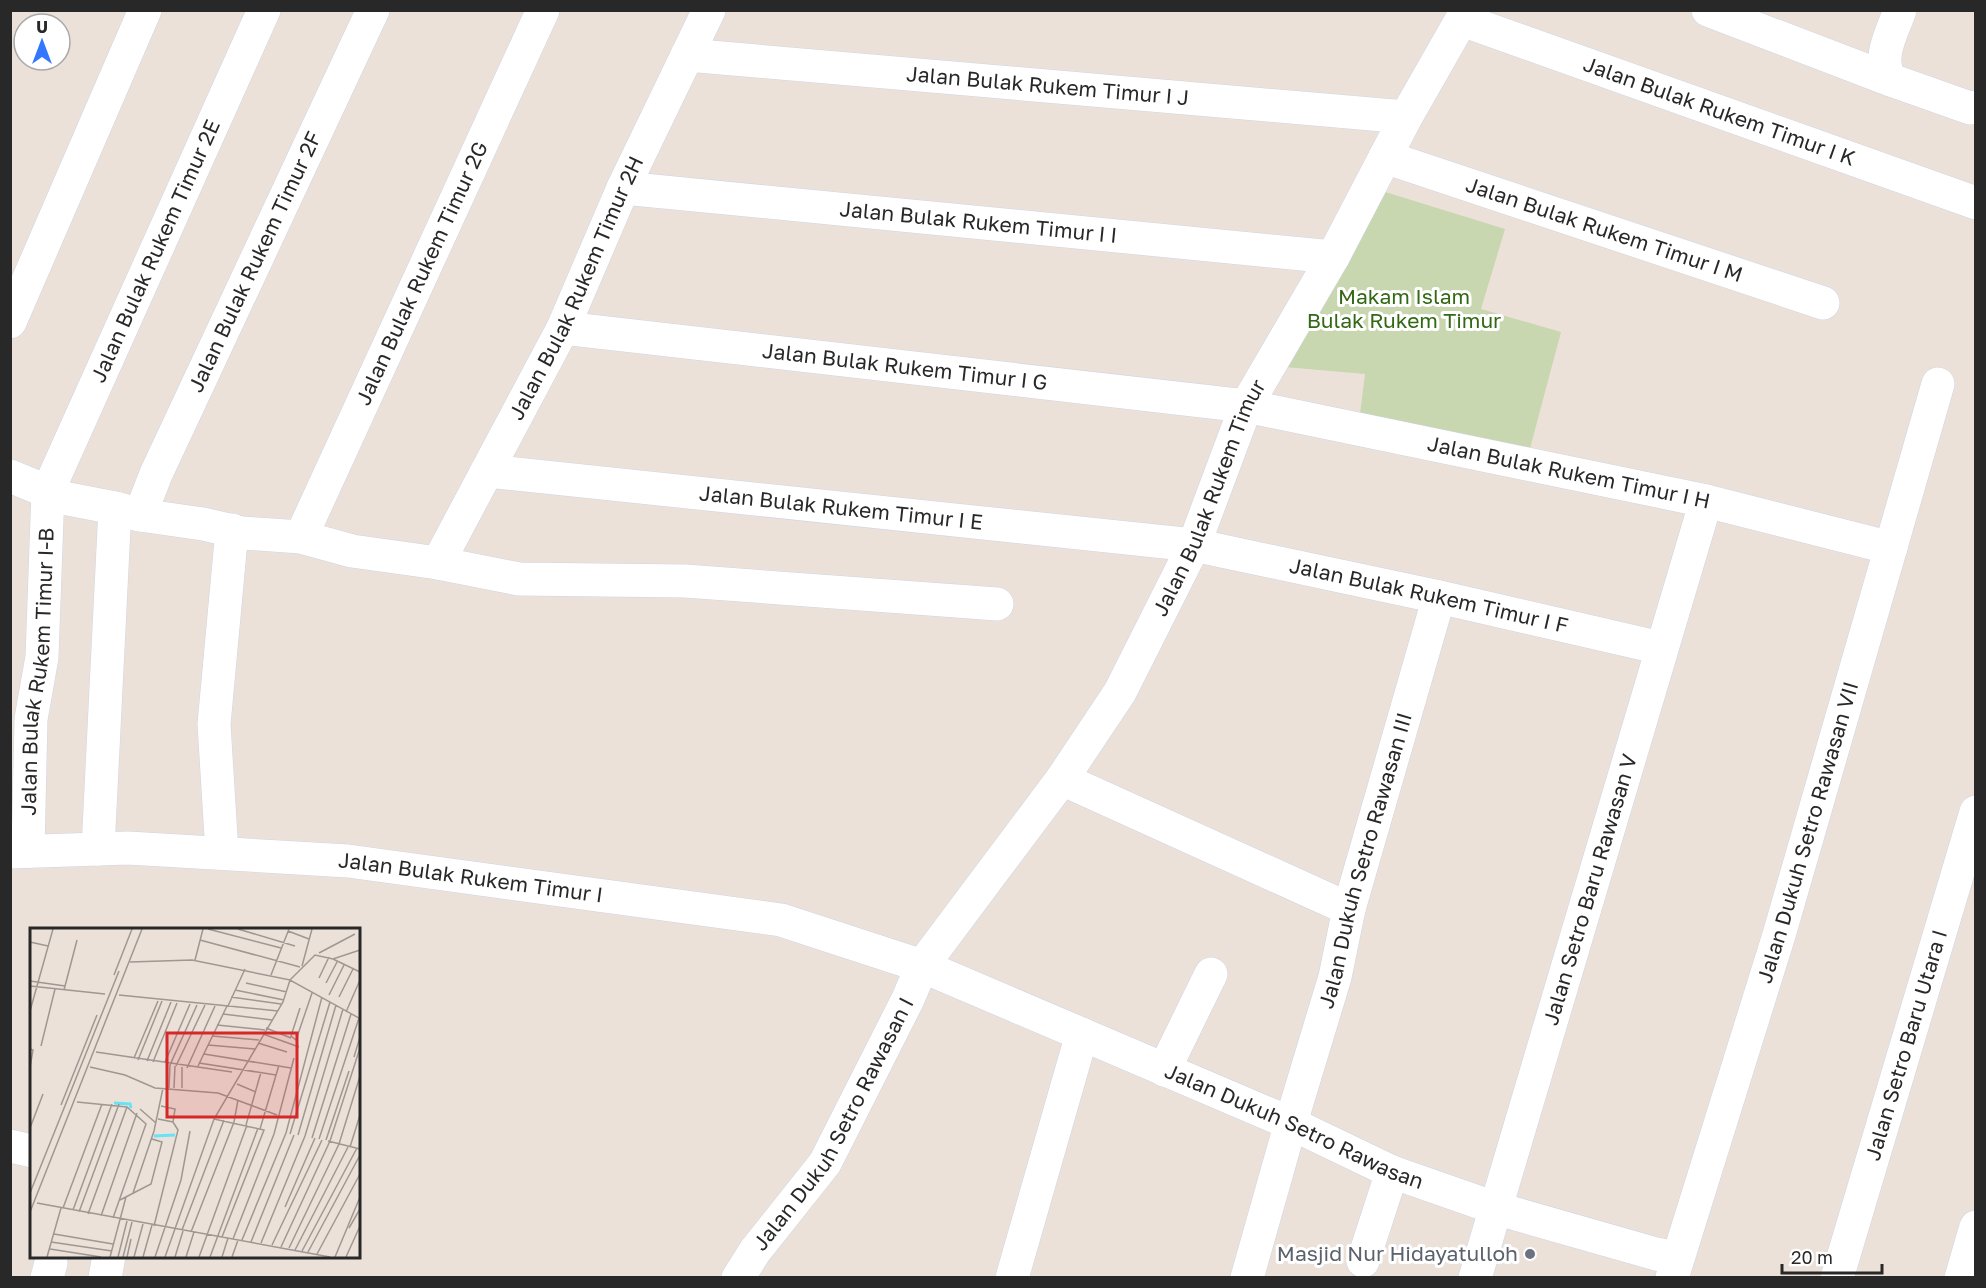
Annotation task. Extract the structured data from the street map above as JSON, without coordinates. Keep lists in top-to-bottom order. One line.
{"streets":{"street":["Jalan Bulak Rukem Timur I J","Jalan Bulak Rukem Timur I K","Jalan Bulak Rukem Timur I I","Jalan Bulak Rukem Timur I M","Jalan Bulak Rukem Timur 2E","Jalan Bulak Rukem Timur 2F","Jalan Bulak Rukem Timur 2G","Jalan Bulak Rukem Timur 2H","Jalan Bulak Rukem Timur I G","Jalan Bulak Rukem Timur I H","Jalan Bulak Rukem Timur","Jalan Bulak Rukem Timur I E","Jalan Bulak Rukem Timur I F","Jalan Bulak Rukem Timur I-B","Jalan Dukuh Setro Rawasan VII","Jalan Dukuh Setro Rawasan III","Jalan Bulak Rukem Timur I","Jalan Setro Baru Rawasan V","Jalan Setro Baru Utara I","Jalan Dukuh Setro Rawasan I","Jalan Dukuh Setro Rawasan"]},"crossings":[["Jalan Bulak Rukem Timur I J","Jalan Bulak Rukem Timur 2H"],["Jalan Bulak Rukem Timur I J","Jalan Bulak Rukem Timur"],["Jalan Bulak Rukem Timur I K","Jalan Bulak Rukem Timur"],["Jalan Bulak Rukem Timur I I","Jalan Bulak Rukem Timur 2H"],["Jalan Bulak Rukem Timur I I","Jalan Bulak Rukem Timur"],["Jalan Bulak Rukem Timur I M","Jalan Bulak Rukem Timur"],["Jalan Bulak Rukem Timur 2E","Jalan Bulak Rukem Timur I-B"],["Jalan Bulak Rukem Timur 2F","Jalan Bulak Rukem Timur I"],["Jalan Bulak Rukem Timur 2H","Jalan Bulak Rukem Timur I G"],["Jalan Bulak Rukem Timur 2H","Jalan Bulak Rukem Timur I E"],["Jalan Bulak Rukem Timur I G","Jalan Bulak Rukem Timur I H"],["Jalan Bulak Rukem Timur I G","Jalan Bulak Rukem Timur"],["Jalan Bulak Rukem Timur I H","Jalan Bulak Rukem Timur"],["Jalan Bulak Rukem Timur I H","Jalan Dukuh Setro Rawasan VII"],["Jalan Bulak Rukem Timur I H","Jalan Setro Baru Rawasan V"],["Jalan Bulak Rukem Timur","Jalan Bulak Rukem Timur I E"],["Jalan Bulak Rukem Timur","Jalan Bulak Rukem Timur I F"],["Jalan Bulak Rukem Timur","Jalan Bulak Rukem Timur I"],["Jalan Bulak Rukem Timur","Jalan Dukuh Setro Rawasan I"],["Jalan Bulak Rukem Timur","Jalan Dukuh Setro Rawasan"],["Jalan Bulak Rukem Timur I E","Jalan Bulak Rukem Timur I F"],["Jalan Bulak Rukem Timur I F","Jalan Dukuh Setro Rawasan III"],["Jalan Bulak Rukem Timur I F","Jalan Setro Baru Rawasan V"],["Jalan Bulak Rukem Timur I-B","Jalan Bulak Rukem Timur I"],["Jalan Dukuh Setro Rawasan VII","Jalan Dukuh Setro Rawasan"],["Jalan Dukuh Setro Rawasan III","Jalan Dukuh Setro Rawasan"],["Jalan Bulak Rukem Timur I","Jalan Dukuh Setro Rawasan I"],["Jalan Bulak Rukem Timur I","Jalan Dukuh Setro Rawasan"],["Jalan Setro Baru Rawasan V","Jalan Dukuh Setro Rawasan"],["Jalan Dukuh Setro Rawasan I","Jalan Dukuh Setro Rawasan"]],"parks":["Makam Islam Bulak Rukem Timur"],"places":["Masjid Nur Hidayatulloh"],"scale_bar":"20 m","north":"top"}
